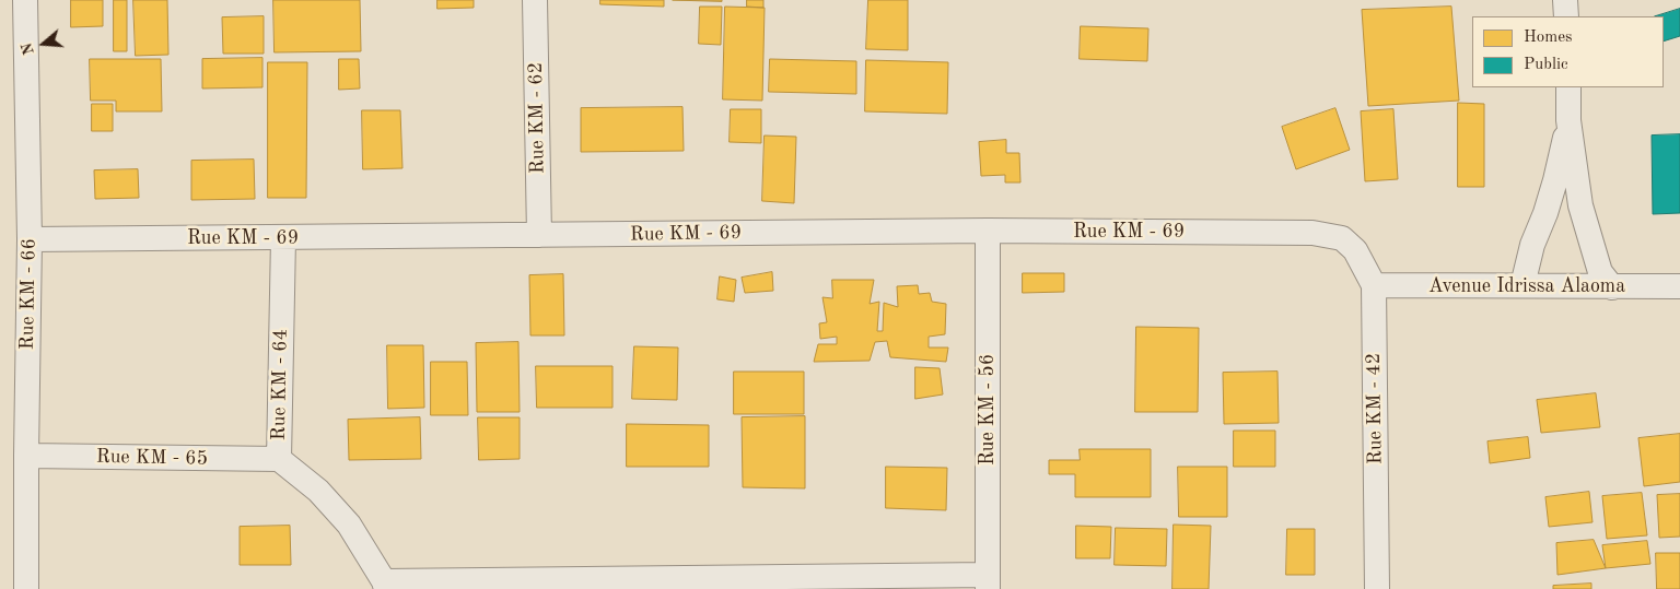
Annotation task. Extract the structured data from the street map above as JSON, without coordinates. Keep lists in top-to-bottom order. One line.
{"streets":{"street":["Rue KM - 62","Rue KM - 69","Avenue Idrissa Alaoma","Rue KM - 66","Rue KM - 64","Rue KM - 42","Rue KM - 56","Rue KM - 65"]},"crossings":[["Rue KM - 62","Rue KM - 69"],["Rue KM - 69","Rue KM - 66"],["Rue KM - 69","Rue KM - 64"],["Rue KM - 69","Rue KM - 42"],["Rue KM - 69","Rue KM - 56"],["Avenue Idrissa Alaoma","Rue KM - 42"],["Rue KM - 66","Rue KM - 65"],["Rue KM - 64","Rue KM - 65"]],"legend":["Homes","Public"],"north":"left"}
